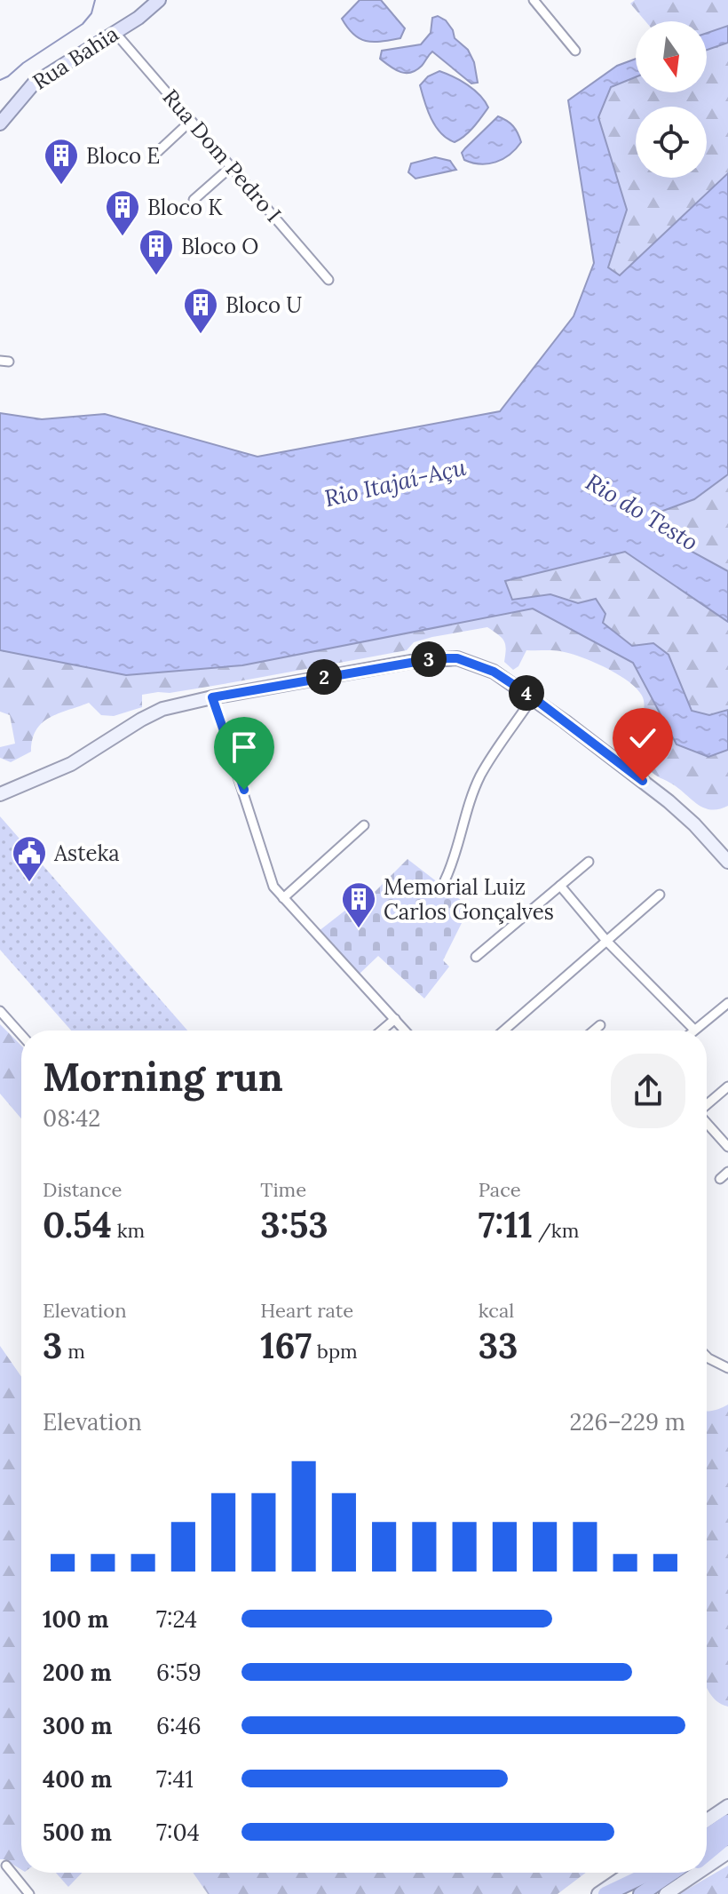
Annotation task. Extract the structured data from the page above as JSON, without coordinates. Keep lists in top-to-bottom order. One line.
{"streets":{"main road":["Rua Bahia"],"street":["Rua Dom Pedro I"]},"crossings":[["Rua Bahia","Rua Dom Pedro I"]],"water":["Rio Itajaí-Açu","Rio do Testo"],"places":{"building":["Bloco E","Bloco K","Bloco O","Bloco U","Memorial Luiz Carlos Gonçalves"],"public building":["Asteka"]},"north":"bottom","page":{"pins":["3","2","4"],"heading":["Morning run","08:42"],"stats":[["Distance","0.54 km"],["Time","3:53"],["Pace","7:11 /km"],["Elevation","3 m"],["Heart rate","167 bpm"],["kcal","33"]],"chart":["Elevation","226–229 m"],"list":[{"name":"100 m","note":"7:24"},{"name":"200 m","note":"6:59"},{"name":"300 m","note":"6:46"},{"name":"400 m","note":"7:41"},{"name":"500 m","note":"7:04"}]}}
